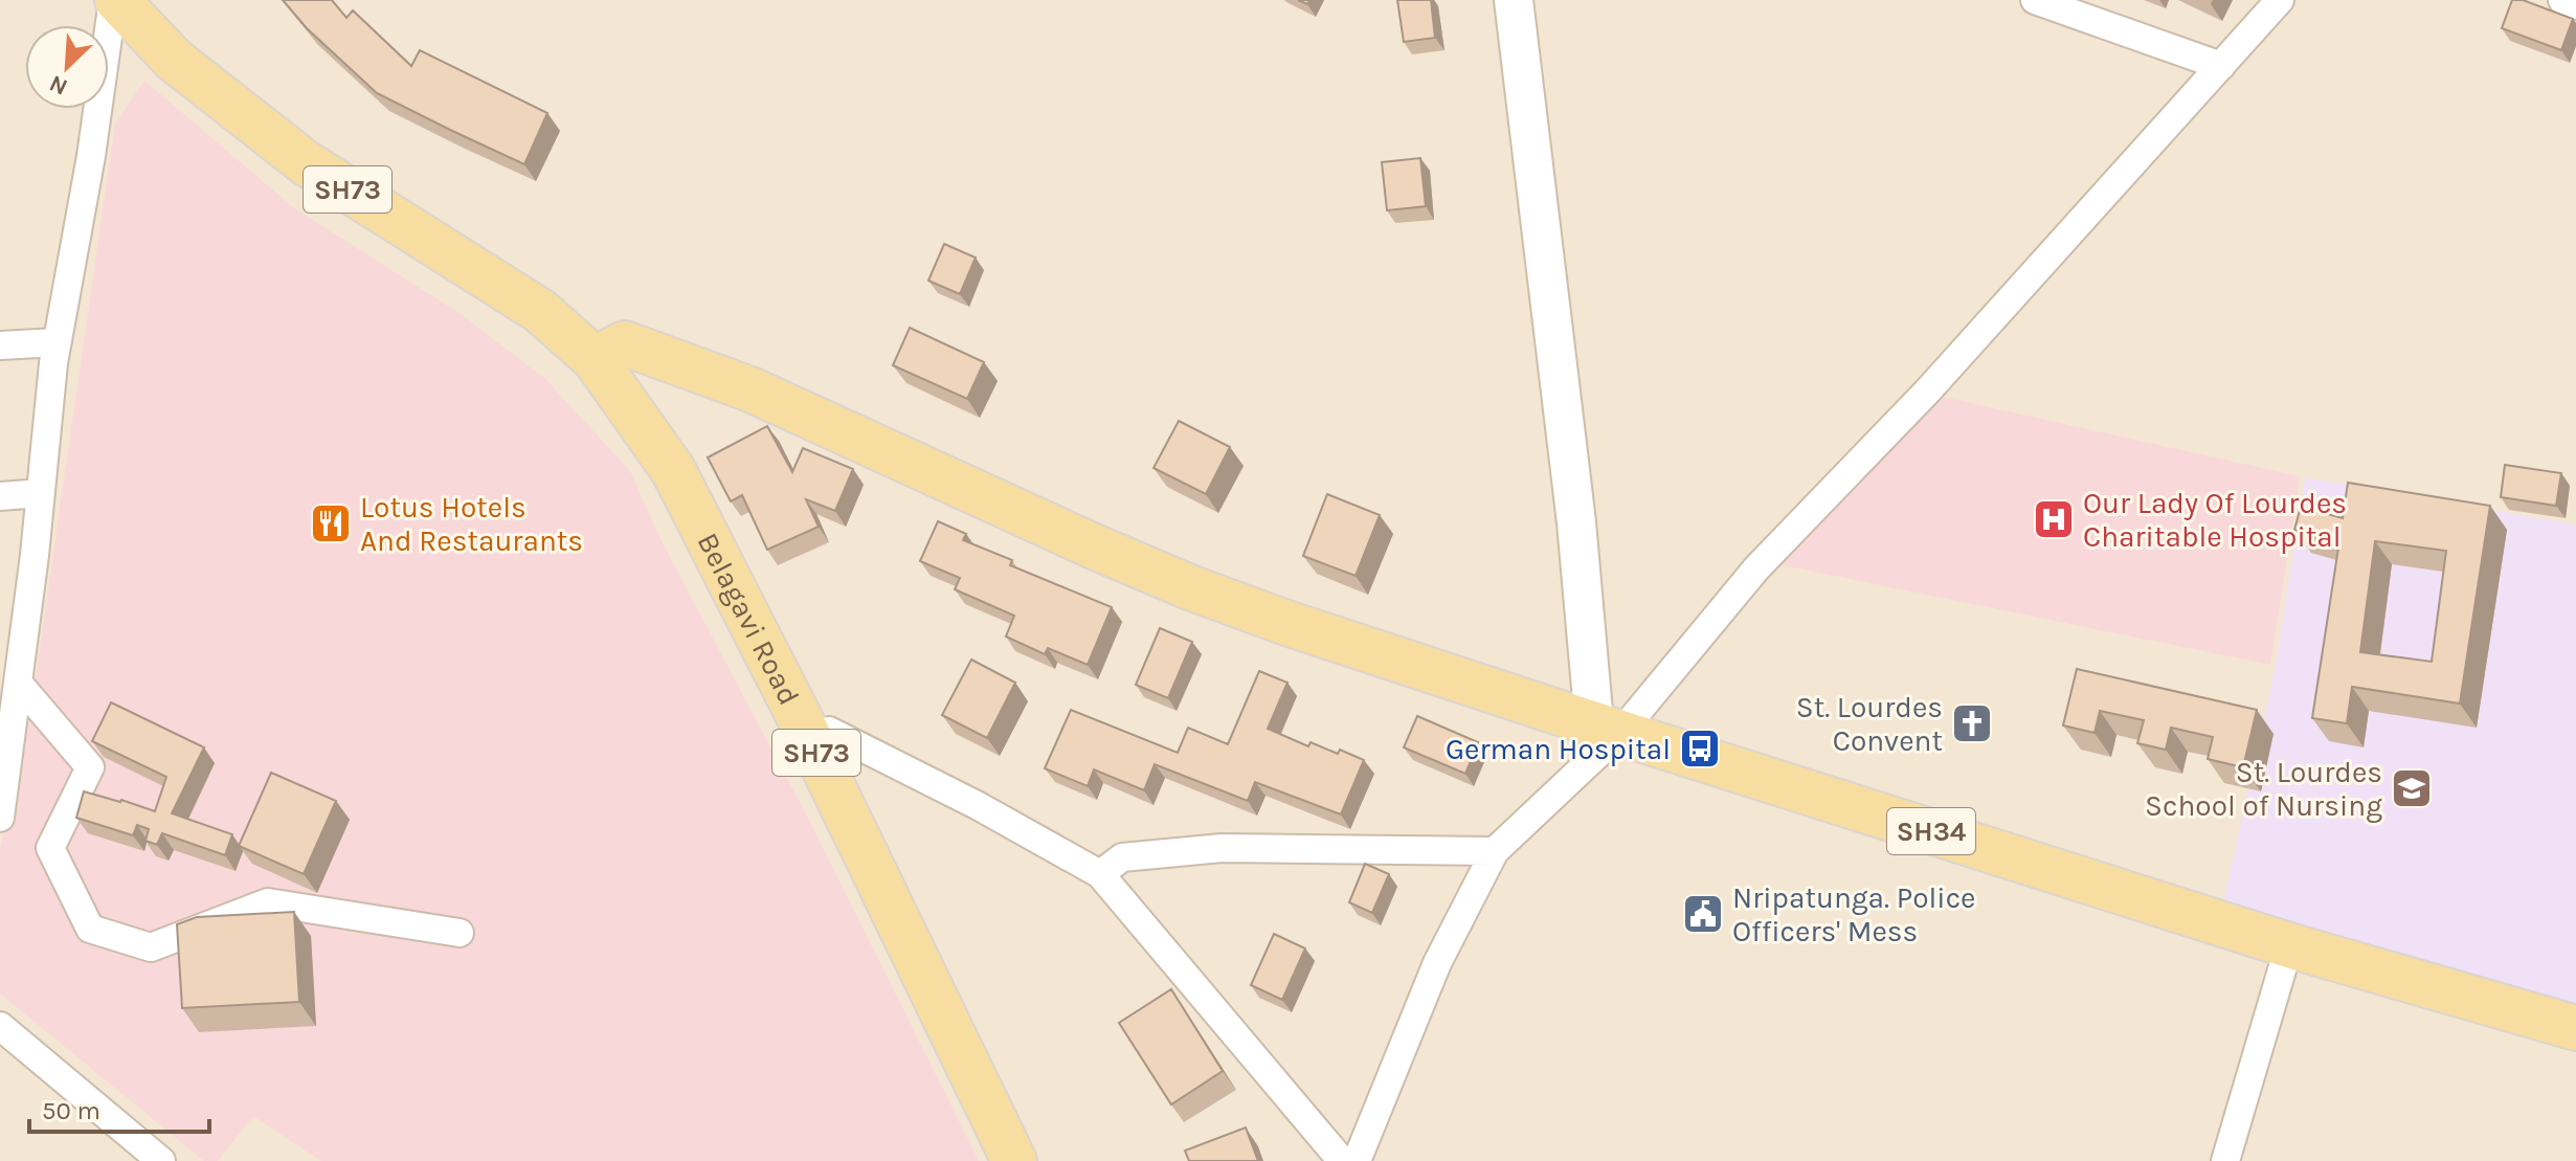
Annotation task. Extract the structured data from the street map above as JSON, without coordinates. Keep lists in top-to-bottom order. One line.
{"streets":{"main road":["SH73","Belagavi Road","SH34"]},"crossings":[["SH73","Belagavi Road"],["SH73","SH34"],["Belagavi Road","SH34"]],"places":{"hospital":["Our Lady Of Lourdes Charitable Hospital"],"restaurant":["Lotus Hotels And Restaurants"],"church":["St. Lourdes Convent"],"bus stop":["German Hospital"],"school or university":["St. Lourdes School of Nursing"],"public building":["Nripatunga. Police Officers' Mess"]},"scale_bar":"50 m","north":"bottom left"}
